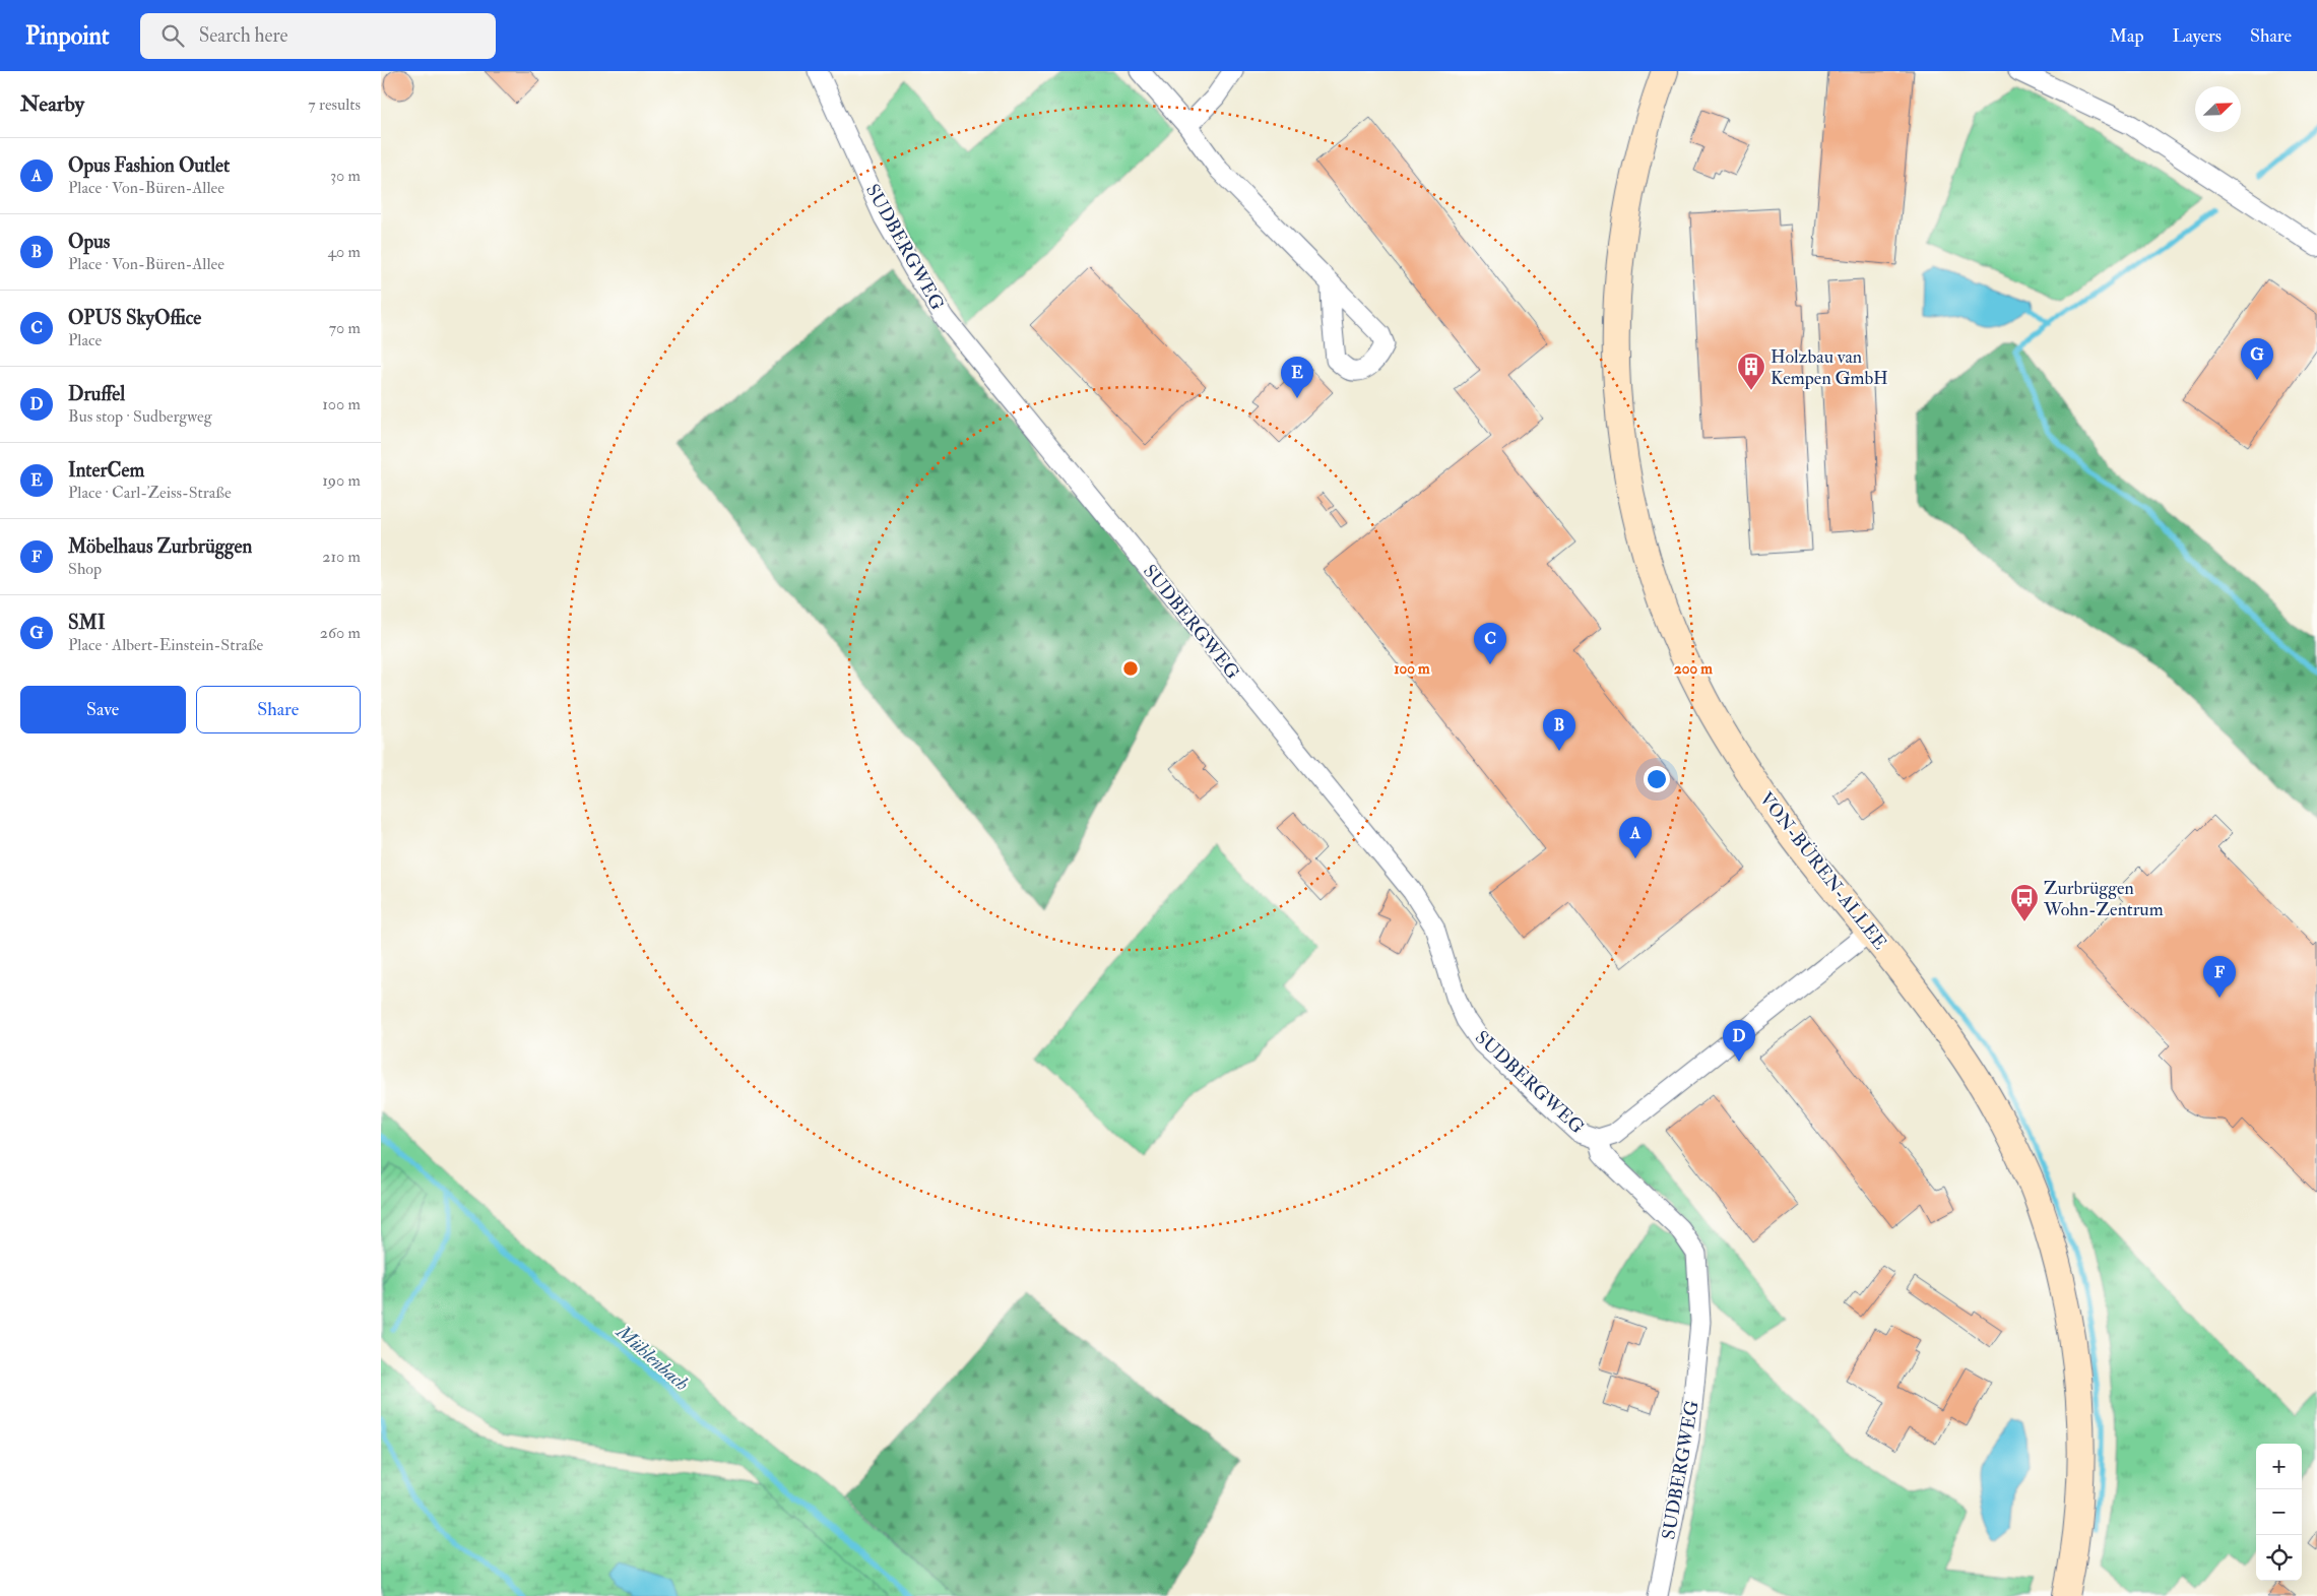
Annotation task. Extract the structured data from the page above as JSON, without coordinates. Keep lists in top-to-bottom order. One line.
{"streets":{"street":["SUDBERGWEG","VON-BÜREN-ALLEE"]},"crossings":[["SUDBERGWEG","VON-BÜREN-ALLEE"]],"water":["Mühlenbach"],"places":{"building":["Holzbau van Kempen GmbH"],"bus stop":["Zurbrüggen Wohn-Zentrum"]},"north":"top right","page":{"header":"Pinpoint","search":"Search here","nav":["Map","Layers","Share"],"heading":["Nearby","7 results"],"list":[{"mark":"A","name":"Opus Fashion Outlet","note":"Place · Von-Büren-Allee","value":"30 m"},{"mark":"B","name":"Opus","note":"Place · Von-Büren-Allee","value":"40 m"},{"mark":"C","name":"OPUS SkyOffice","note":"Place","value":"70 m"},{"mark":"D","name":"Druffel","note":"Bus stop · Sudbergweg","value":"100 m"},{"mark":"E","name":"InterCem","note":"Place · Carl-Zeiss-Straße","value":"190 m"},{"mark":"F","name":"Möbelhaus Zurbrüggen","note":"Shop","value":"210 m"},{"mark":"G","name":"SMI","note":"Place · Albert-Einstein-Straße","value":"260 m"}],"pins":["G","E","C","B","A","F","D"],"buttons":["Save","Share"],"map_buttons":["+","−"]},"rings":["100 m","200 m"]}
